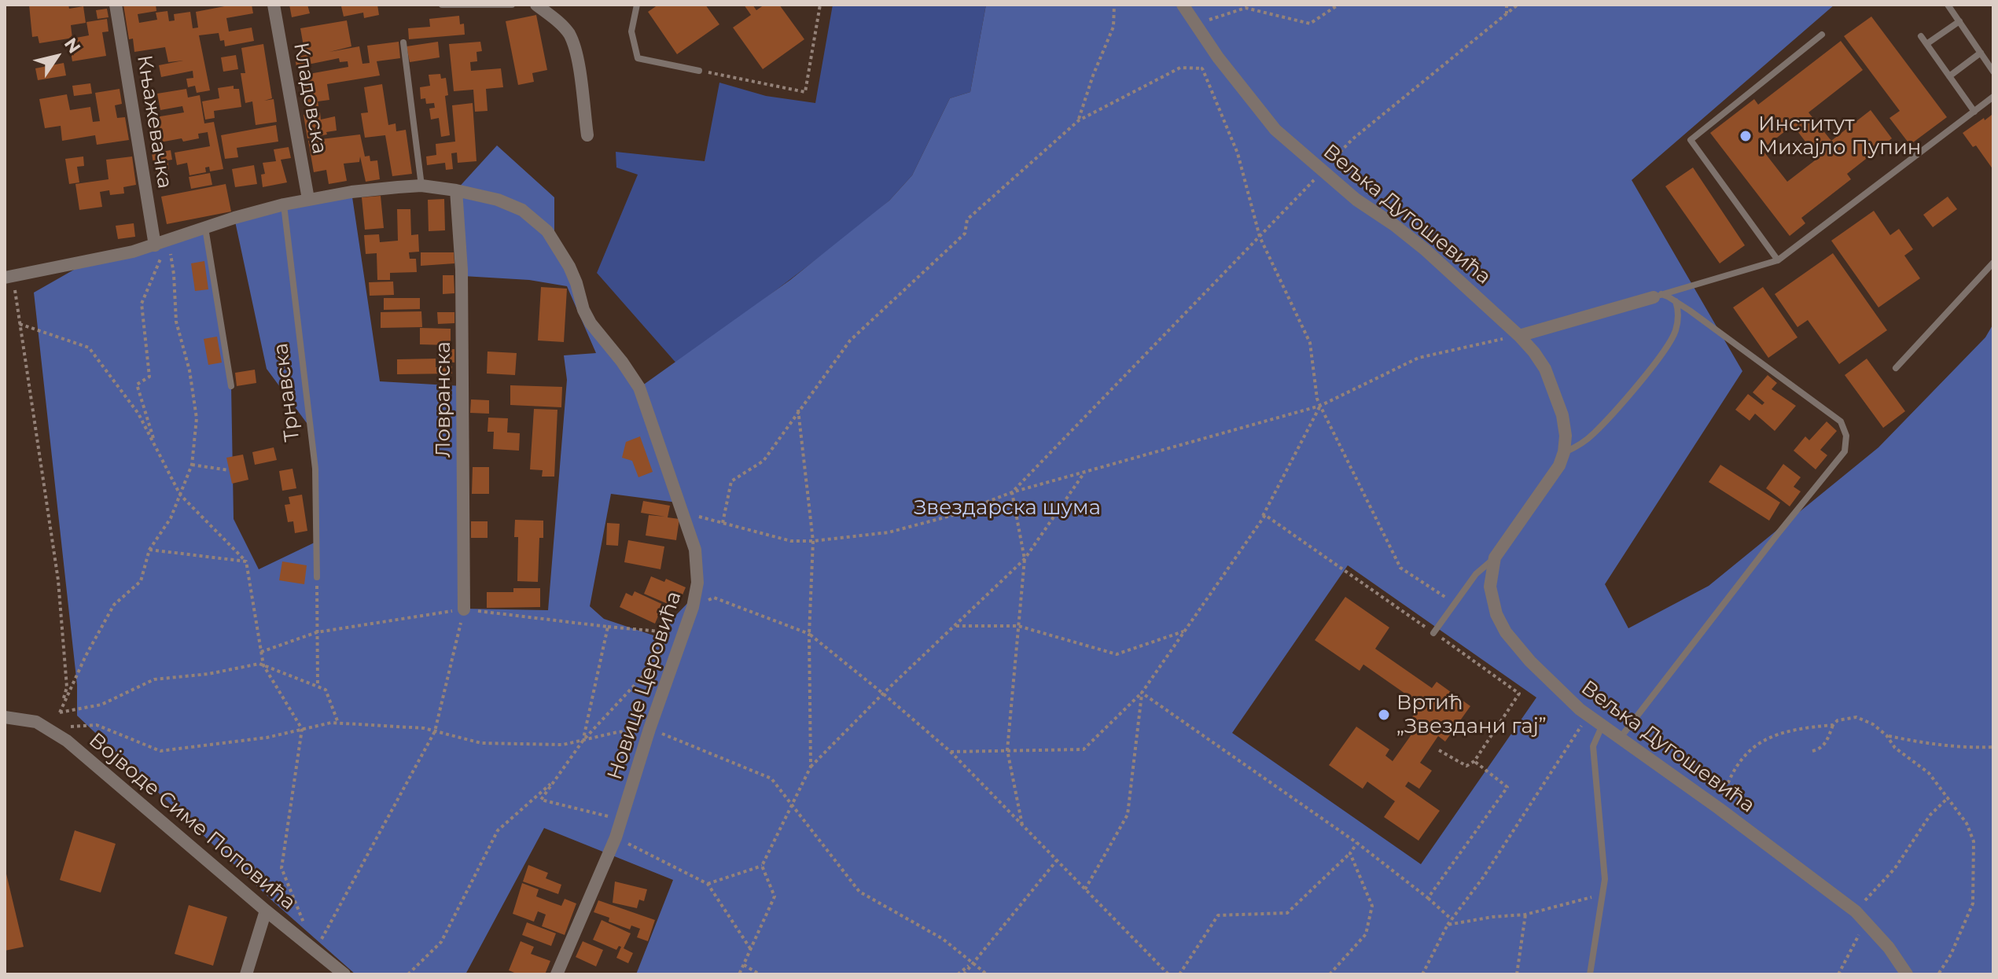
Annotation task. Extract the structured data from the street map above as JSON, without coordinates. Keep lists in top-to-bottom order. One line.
{"streets":{"street":["Кладовска","Књажевачка","Вељка Дугошевића","Ловранска","Новице Церовића","Војводе Симе Поповића"],"lane":["Трнавска"]},"crossings":[["Ловранска","Новице Церовића"]],"parks":["Звездарска шума"],"places":["Институт Михајло Пупин","Вртић „Звездани гај”"],"north":"top right"}
